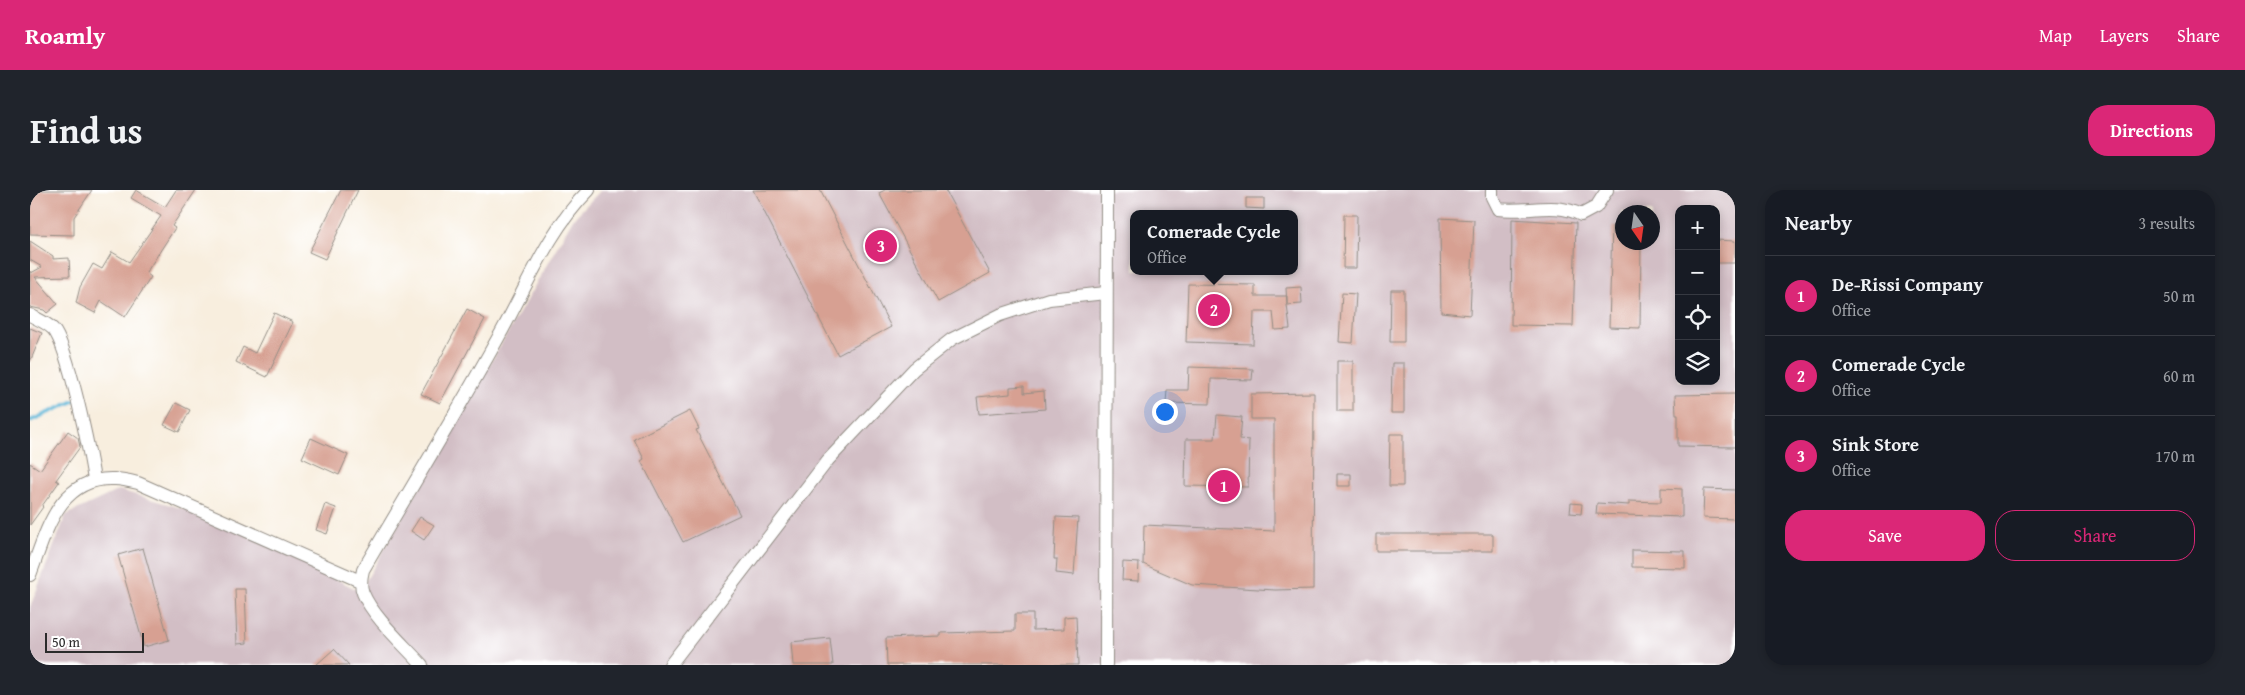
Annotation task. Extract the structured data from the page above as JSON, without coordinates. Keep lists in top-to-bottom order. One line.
{"scale_bar":"50 m","north":"bottom","page":{"header":"Roamly","nav":["Map","Layers","Share"],"title":"Find us","buttons":["Directions",["Save","Share"]],"heading":["Nearby","3 results"],"map_buttons":["+","−"],"popup":["Comerade Cycle","Office"],"pins":["3","2","1"],"list":[{"mark":"1","name":"De-Rissi Company","note":"Office","value":"50 m"},{"mark":"2","name":"Comerade Cycle","note":"Office","value":"60 m"},{"mark":"3","name":"Sink Store","note":"Office","value":"170 m"}],"scale":"50 m"}}
